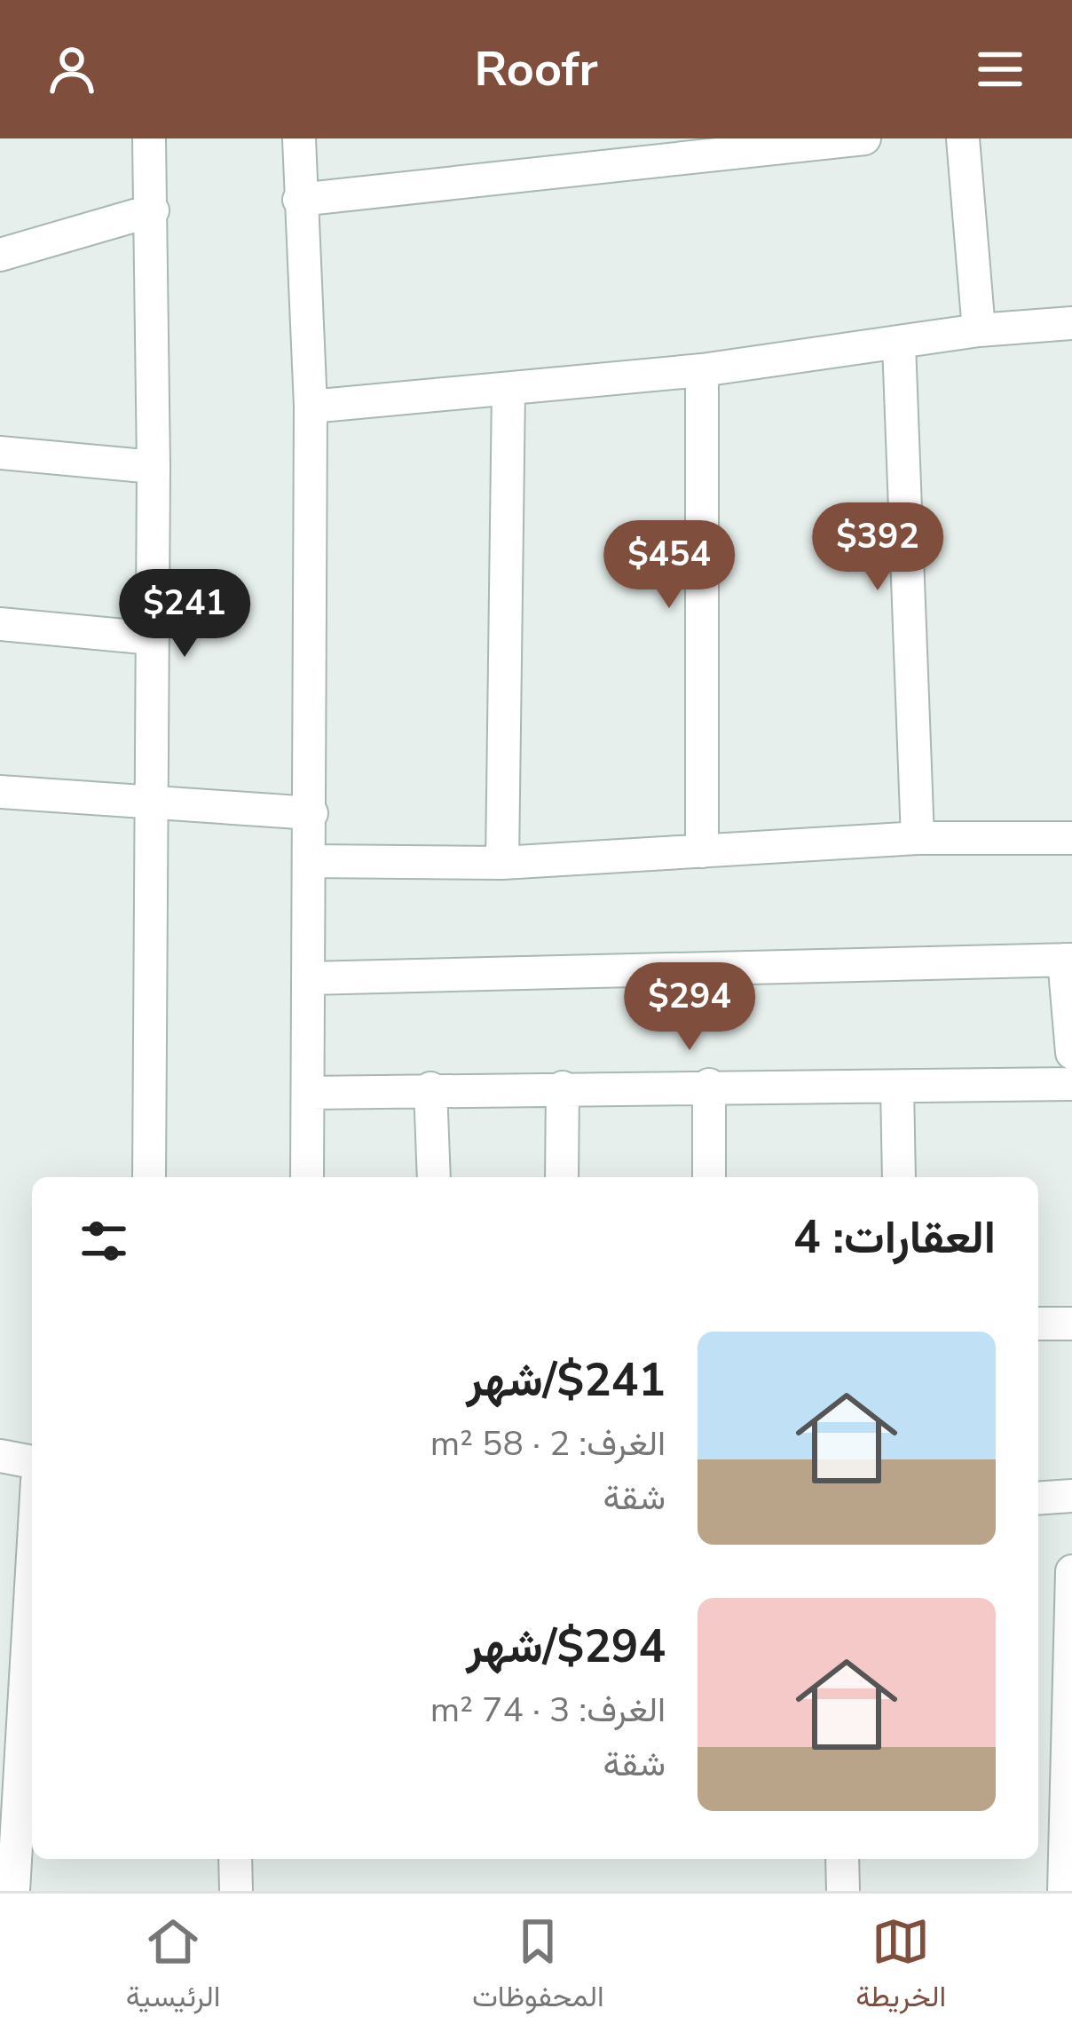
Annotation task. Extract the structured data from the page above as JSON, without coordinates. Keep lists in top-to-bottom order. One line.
{"page":{"header":"Roofr","price":["$392","$454","$241","$294"],"heading":"العقارات: 4","list":[{"name":"$241/شهر","note":"الغرف: 2 · 58 m² · شقة"},{"name":"$294/شهر","note":"الغرف: 3 · 74 m² · شقة"}],"tabs":["الخريطة","المحفوظات","الرئيسية"]}}
